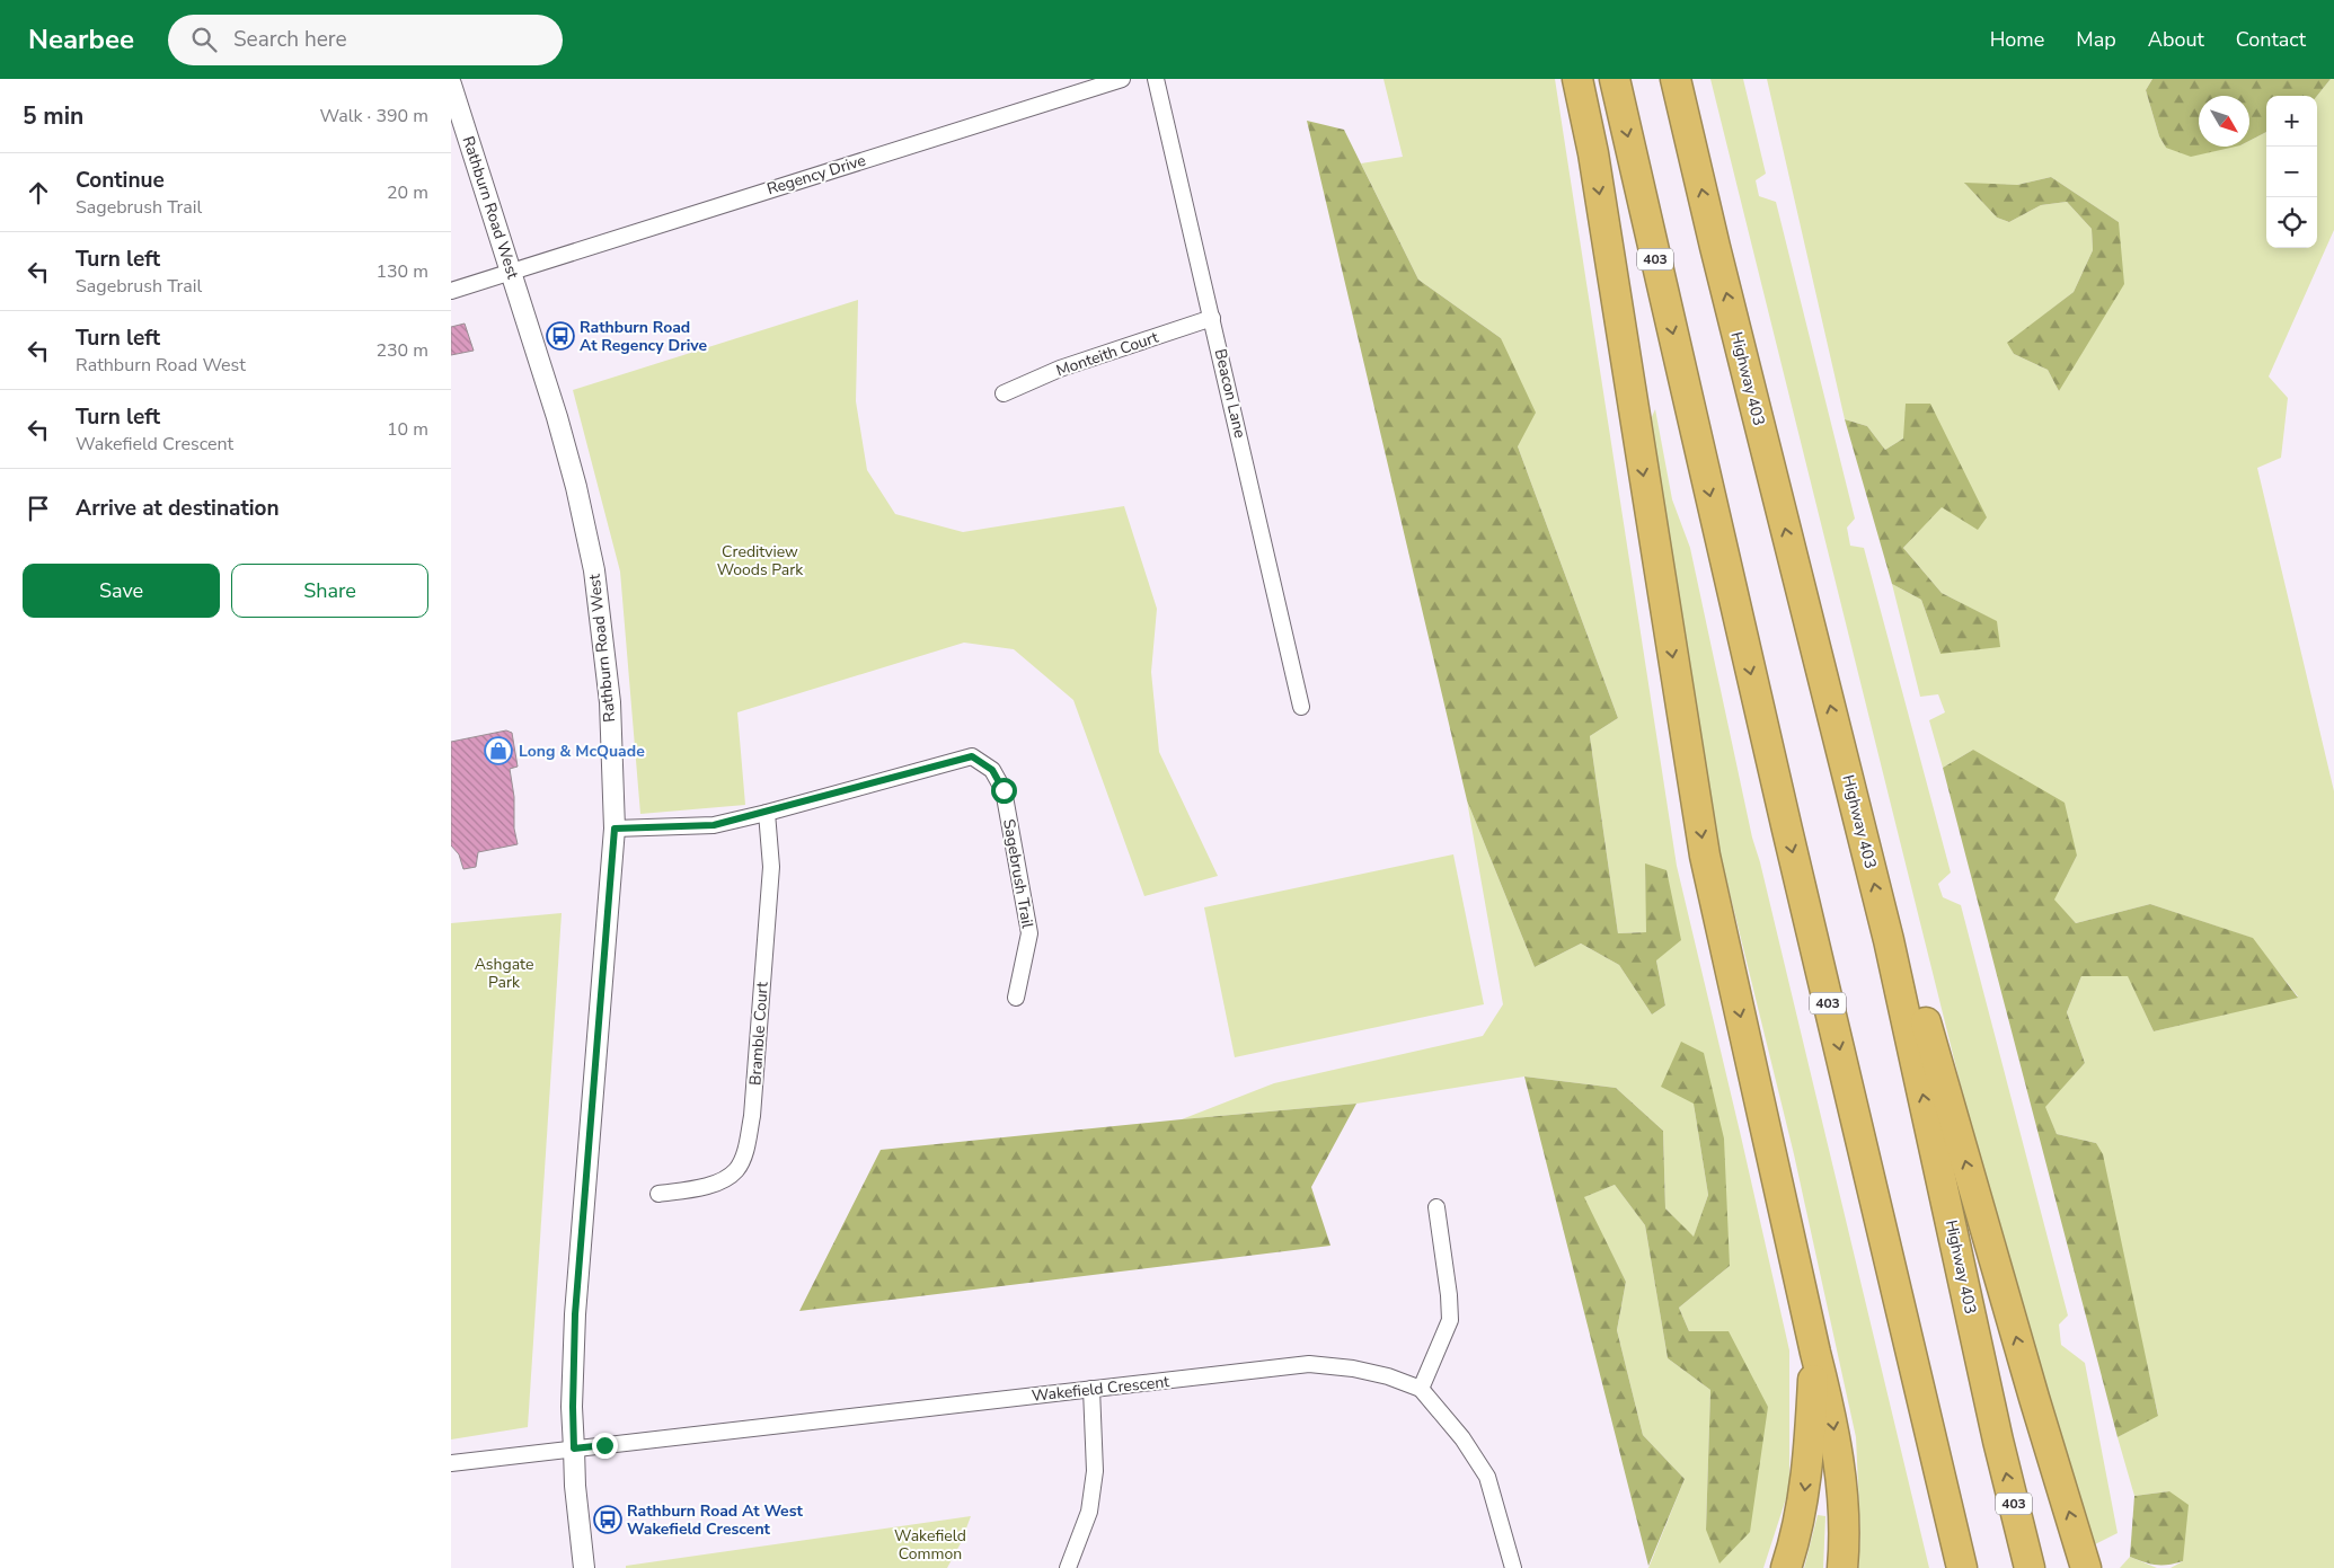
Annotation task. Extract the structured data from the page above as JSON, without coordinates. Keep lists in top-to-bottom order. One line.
{"streets":{"highway":["403","Highway 403"],"street":["Regency Drive","Rathburn Road West","Monteith Court","Beacon Lane","Sagebrush Trail","Bramble Court","Wakefield Crescent"]},"crossings":[["Regency Drive","Rathburn Road West"],["Rathburn Road West","Sagebrush Trail"],["Rathburn Road West","Wakefield Crescent"],["Monteith Court","Beacon Lane"],["Sagebrush Trail","Bramble Court"]],"parks":["Creditview Woods Park","Ashgate Park","Wakefield Common"],"places":{"bus stop":["Rathburn Road At Regency Drive","Rathburn Road At West Wakefield Crescent"],"shop":["Long & McQuade"]},"north":"bottom right","page":{"header":"Nearbee","search":"Search here","nav":["Home","Map","About","Contact"],"heading":["5 min","Walk · 390 m"],"map_buttons":["+","−"],"list":[["Continue","Sagebrush Trail","20 m"],["Turn left","Sagebrush Trail","130 m"],["Turn left","Rathburn Road West","230 m"],["Turn left","Wakefield Crescent","10 m"],"Arrive at destination"],"buttons":["Save","Share"]}}
